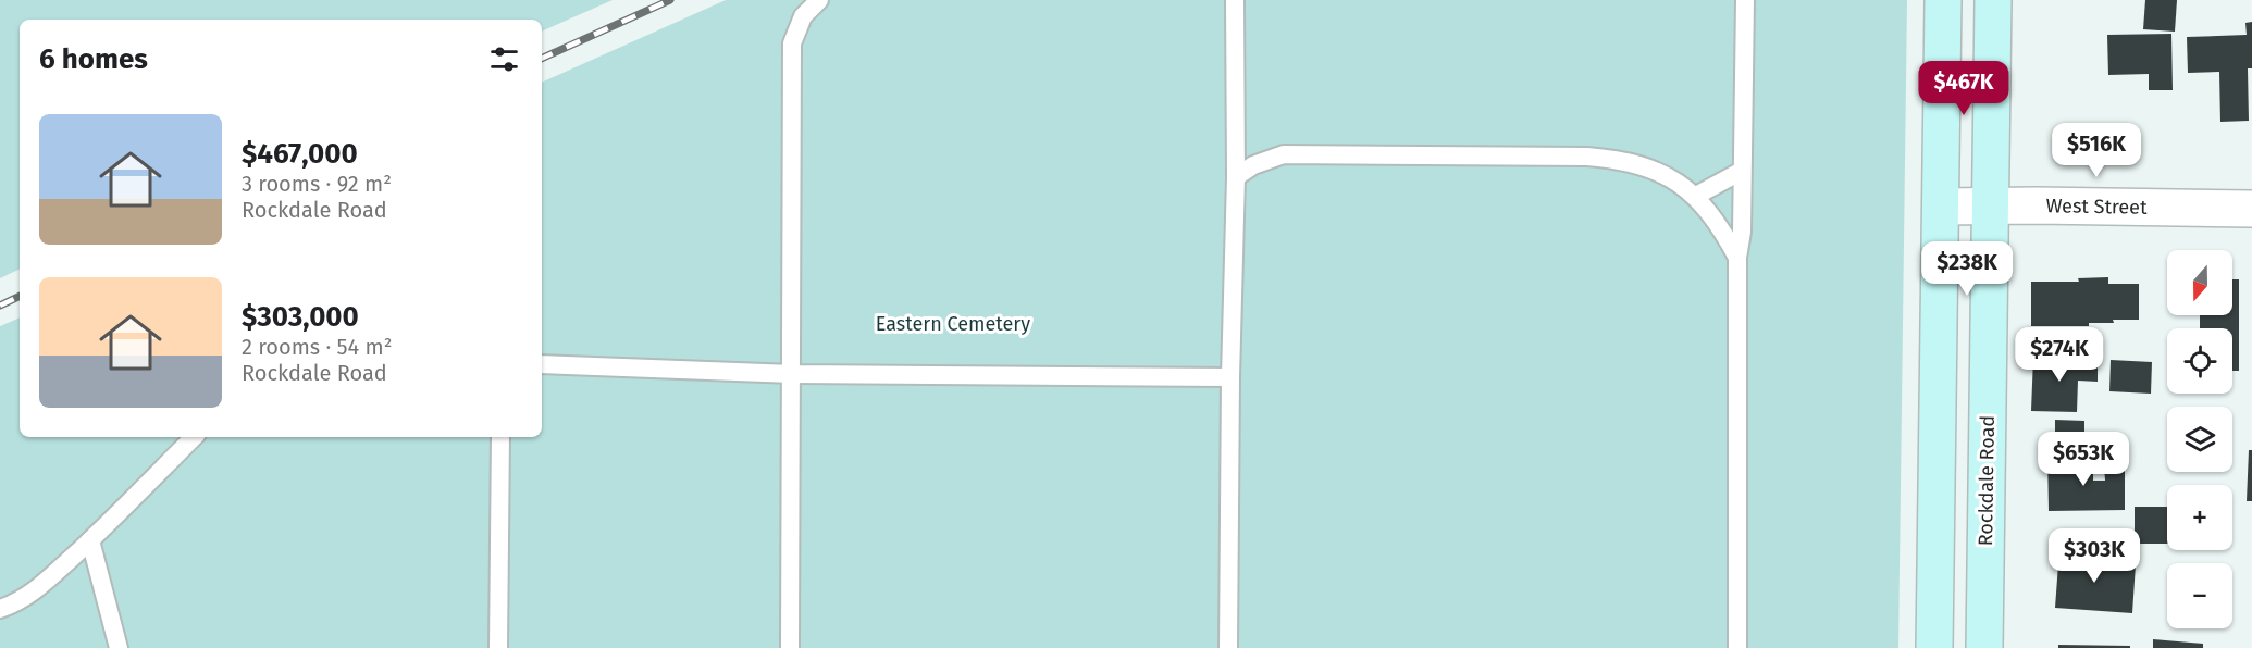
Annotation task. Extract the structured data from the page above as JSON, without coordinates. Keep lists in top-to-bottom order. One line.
{"streets":{"main road":["Rockdale Road"],"street":["West Street"]},"crossings":[["West Street","Rockdale Road"]],"parks":["Eastern Cemetery"],"north":"bottom","page":{"heading":"6 homes","price":["$467K","$516K","$238K","$274K","$653K","$303K"],"list":[{"name":"$467,000","note":"3 rooms · 92 m² · Rockdale Road"},{"name":"$303,000","note":"2 rooms · 54 m² · Rockdale Road"}],"map_buttons":["+","−"]}}
